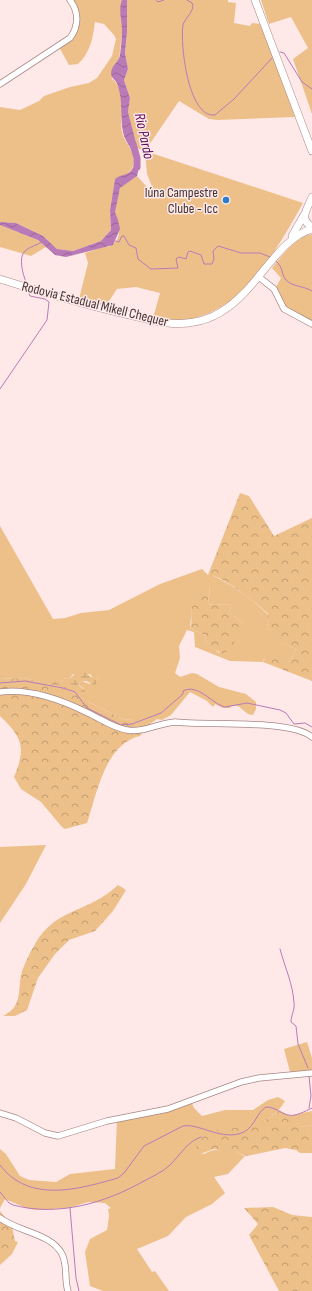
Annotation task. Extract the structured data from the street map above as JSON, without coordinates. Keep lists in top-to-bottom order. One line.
{"streets":{"main road":["Rodovia Estadual Mikell Chequer"]},"water":["Rio Pardo"],"places":["Iúna Campestre Clube - Icc"]}
